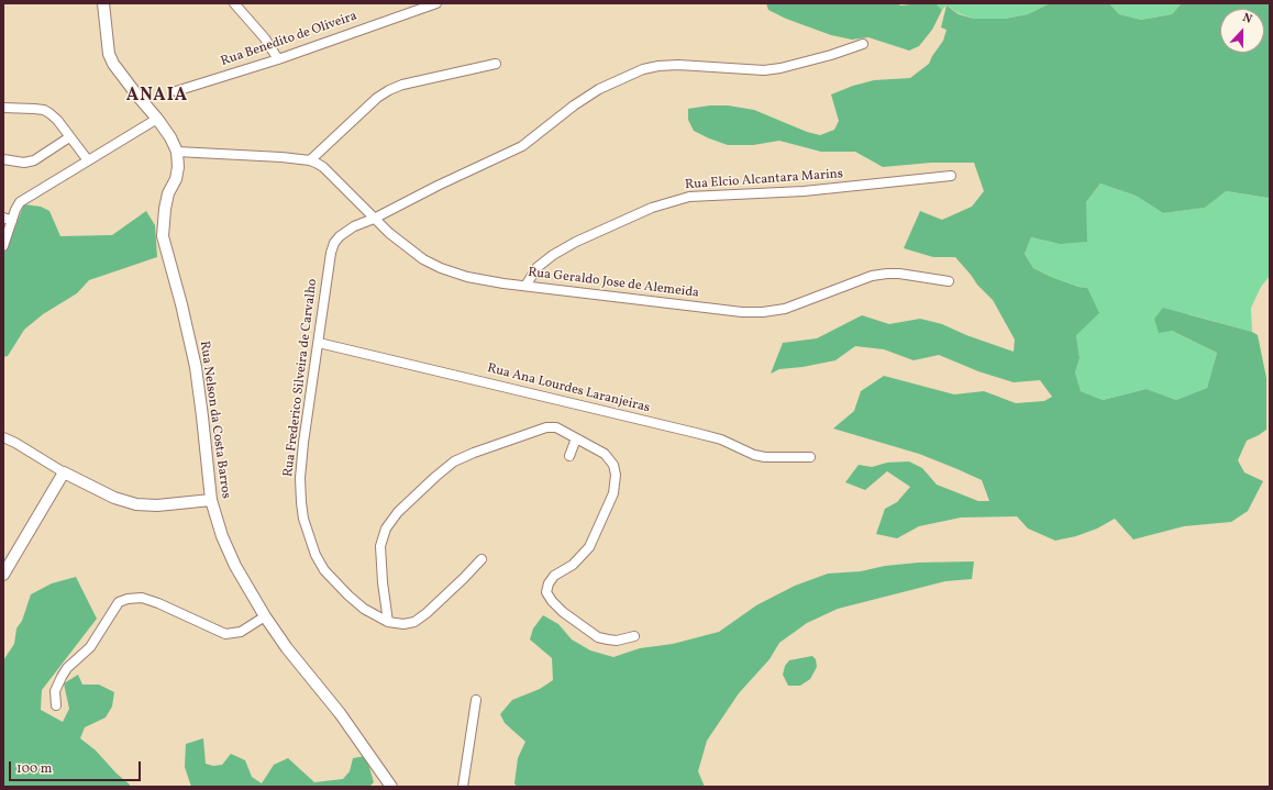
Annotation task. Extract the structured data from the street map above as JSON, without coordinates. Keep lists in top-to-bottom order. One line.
{"streets":{"street":["Rua Benedito de Oliveira","Rua Elcio Alcantara Marins","Rua Geraldo Jose de Alemeida","Rua Frederico Silveira de Carvalho","Rua Ana Lourdes Laranjeiras","Rua Nelson da Costa Barros"]},"crossings":[["Rua Elcio Alcantara Marins","Rua Geraldo Jose de Alemeida"],["Rua Geraldo Jose de Alemeida","Rua Frederico Silveira de Carvalho"],["Rua Frederico Silveira de Carvalho","Rua Ana Lourdes Laranjeiras"]],"districts":["ANAIA"],"scale_bar":"100 m","north":"top"}
